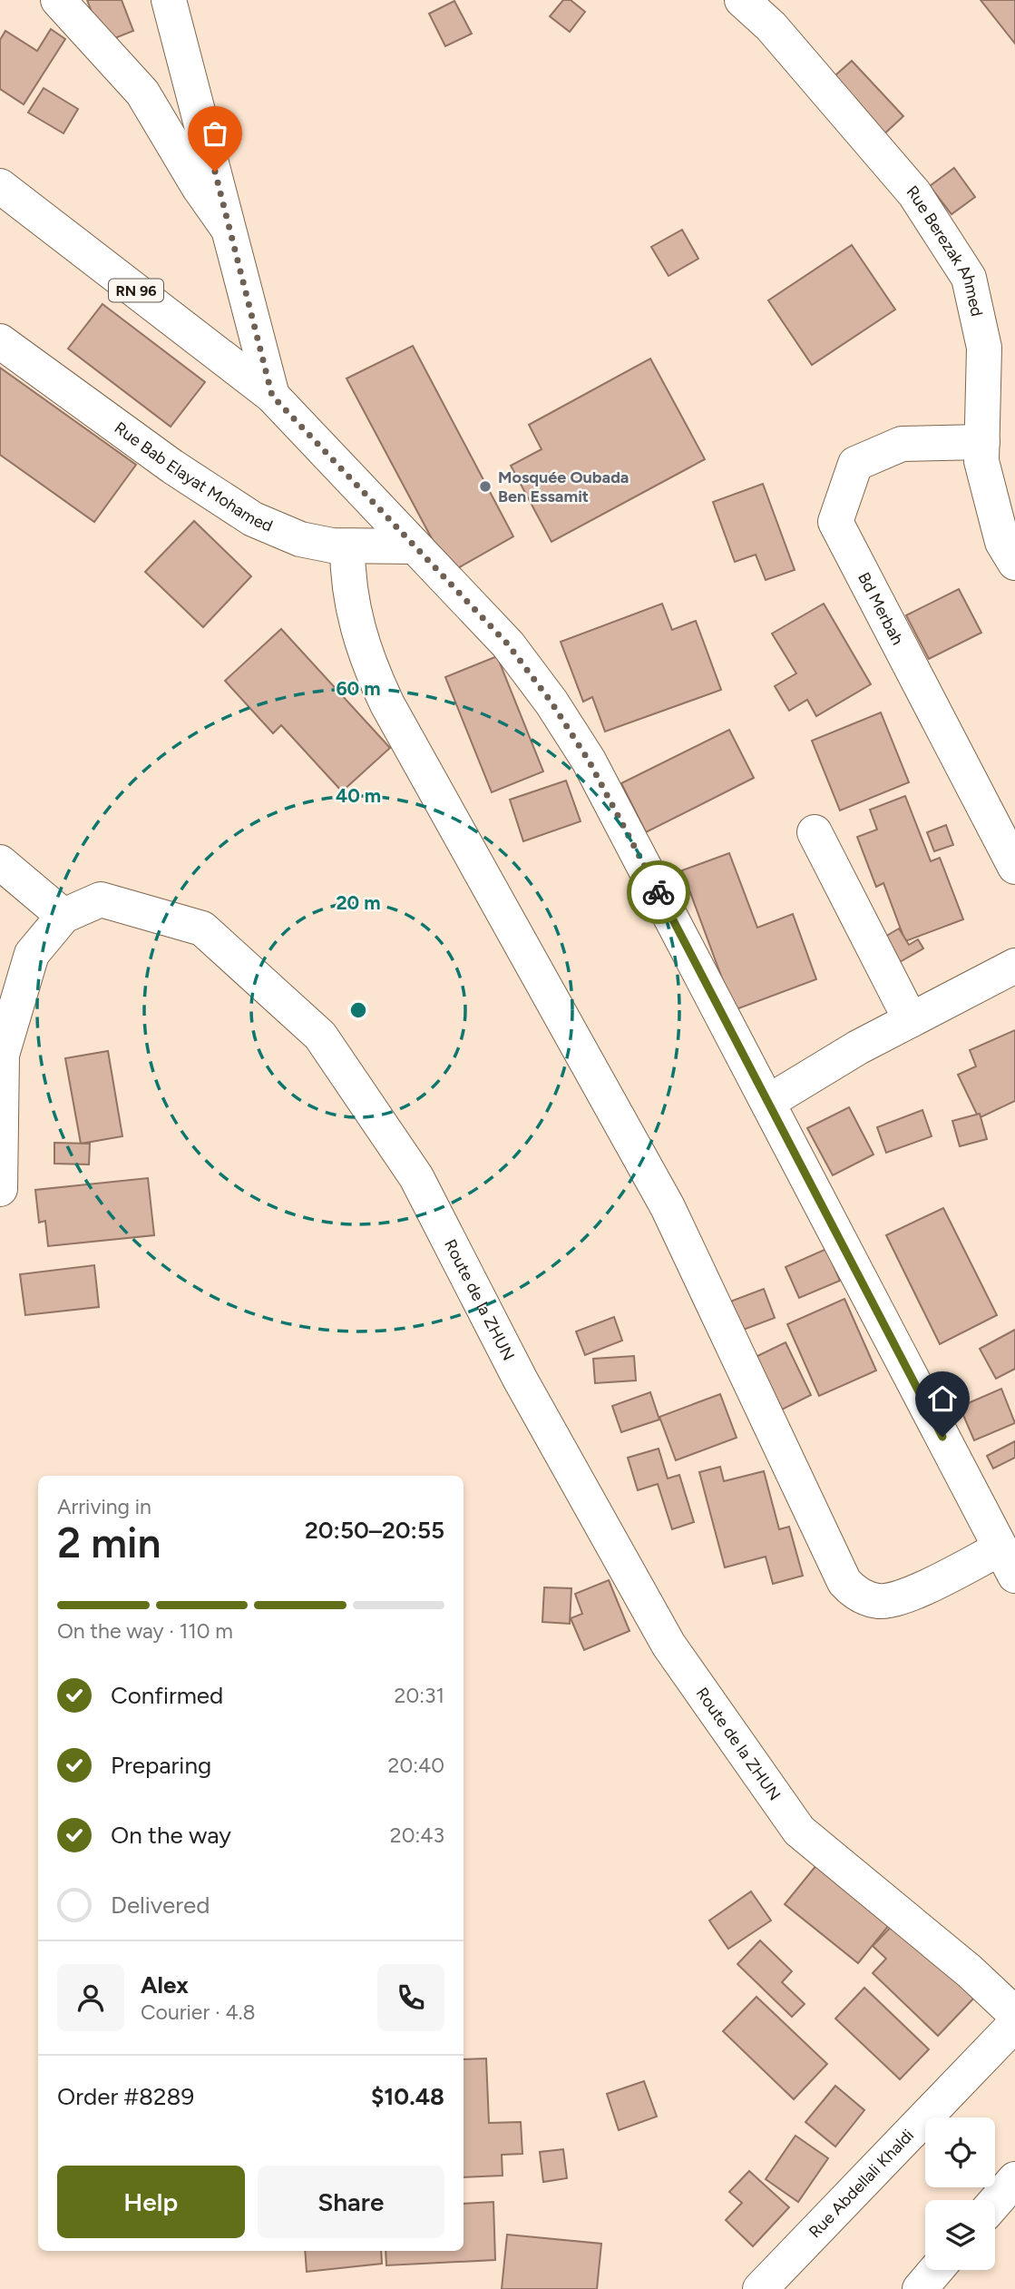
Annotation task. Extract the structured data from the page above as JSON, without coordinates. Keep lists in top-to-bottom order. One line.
{"streets":{"street":["Rue Berezak Ahmed","RN 96","Rue Bab Elayat Mohamed","Bd Merbah","Route de la ZHUN","Rue Abdellali Khaldi"]},"crossings":[["Rue Berezak Ahmed","Bd Merbah"],["RN 96","Rue Bab Elayat Mohamed"]],"places":["Mosquée Oubada Ben Essamit"],"page":{"heading":["2 min","Arriving in","20:50–20:55"],"panel":["Alex","Courier · 4.8","Order #8289","$10.48"],"bar":"On the way · 110 m","list":[["Confirmed","20:31"],["Preparing","20:40"],["On the way","20:43"],"Delivered"],"buttons":["Help","Share"]},"rings":["60 m","40 m","20 m"]}
